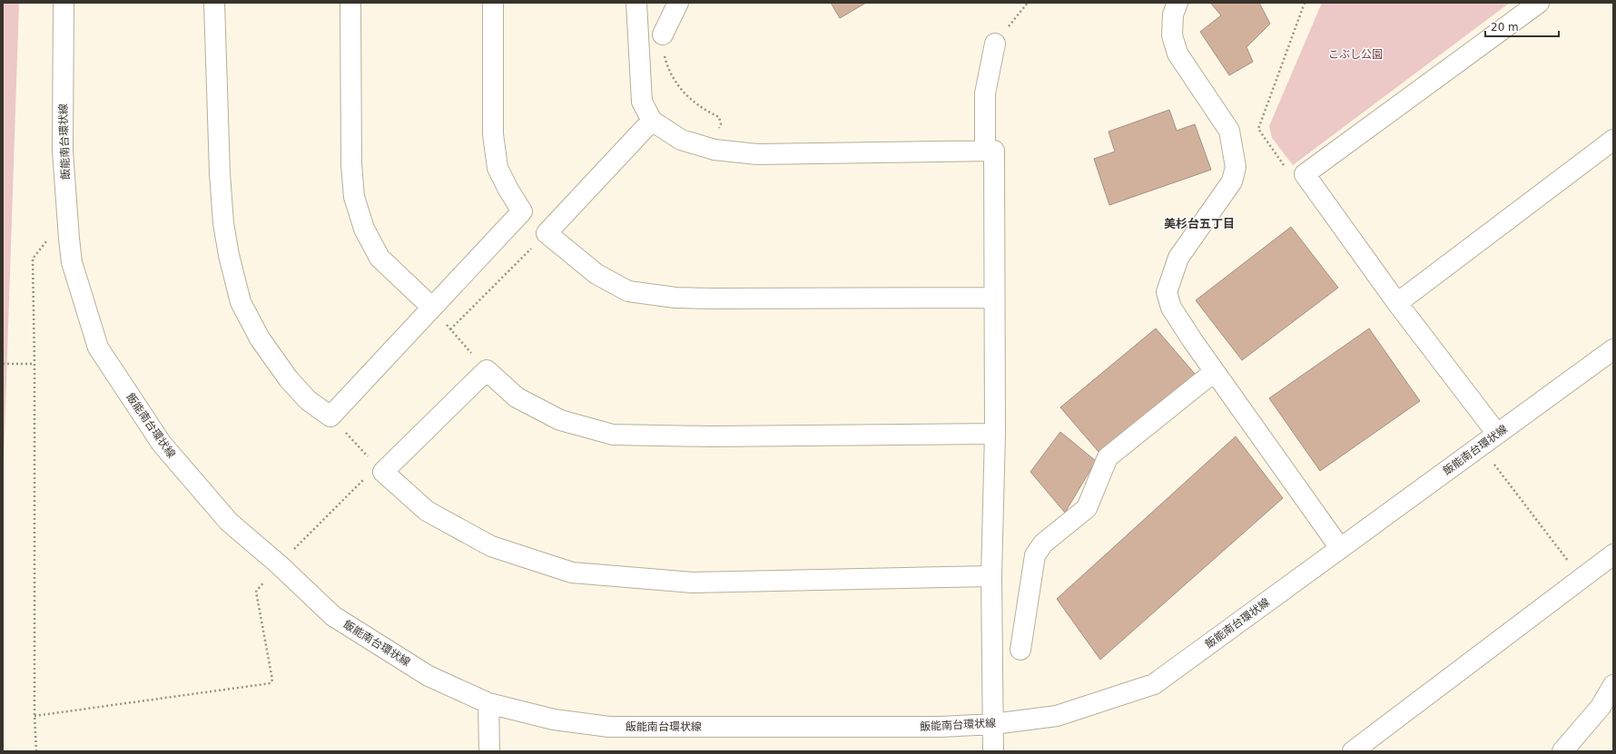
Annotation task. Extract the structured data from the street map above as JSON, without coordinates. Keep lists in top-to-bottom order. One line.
{"streets":{"street":["飯能南台環状線"]},"districts":["美杉台五丁目"],"parks":["こぶし公園"],"scale_bar":"20 m"}
